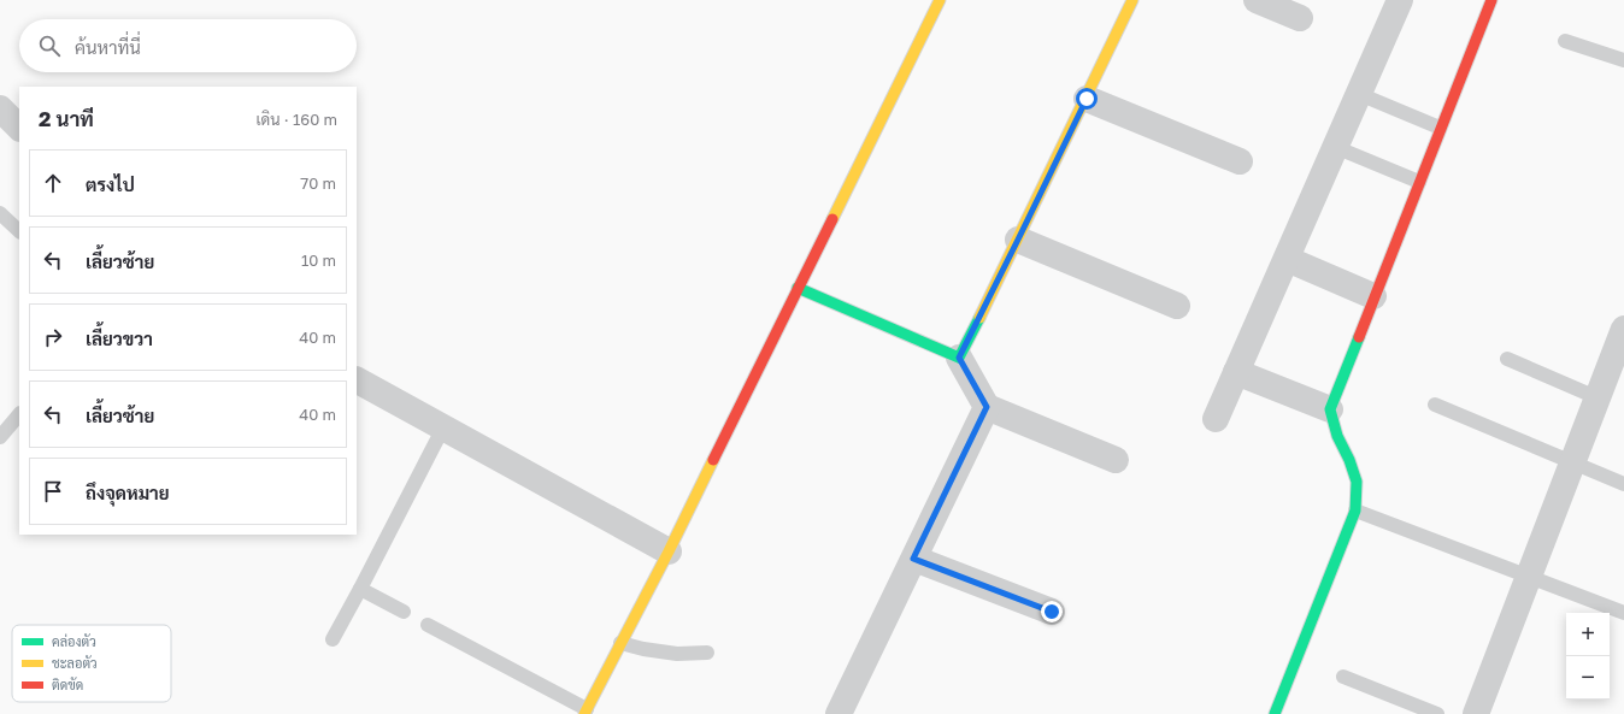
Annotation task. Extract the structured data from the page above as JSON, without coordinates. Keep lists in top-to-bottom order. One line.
{"legend":["คล่องตัว","ชะลอตัว","ติดขัด"],"page":{"search":"ค้นหาที่นี่","heading":["2 นาที","เดิน · 160 m"],"list":[["ตรงไป","70 m"],["เลี้ยวซ้าย","10 m"],["เลี้ยวขวา","40 m"],["เลี้ยวซ้าย","40 m"],"ถึงจุดหมาย"],"map_buttons":["+","−"]}}
